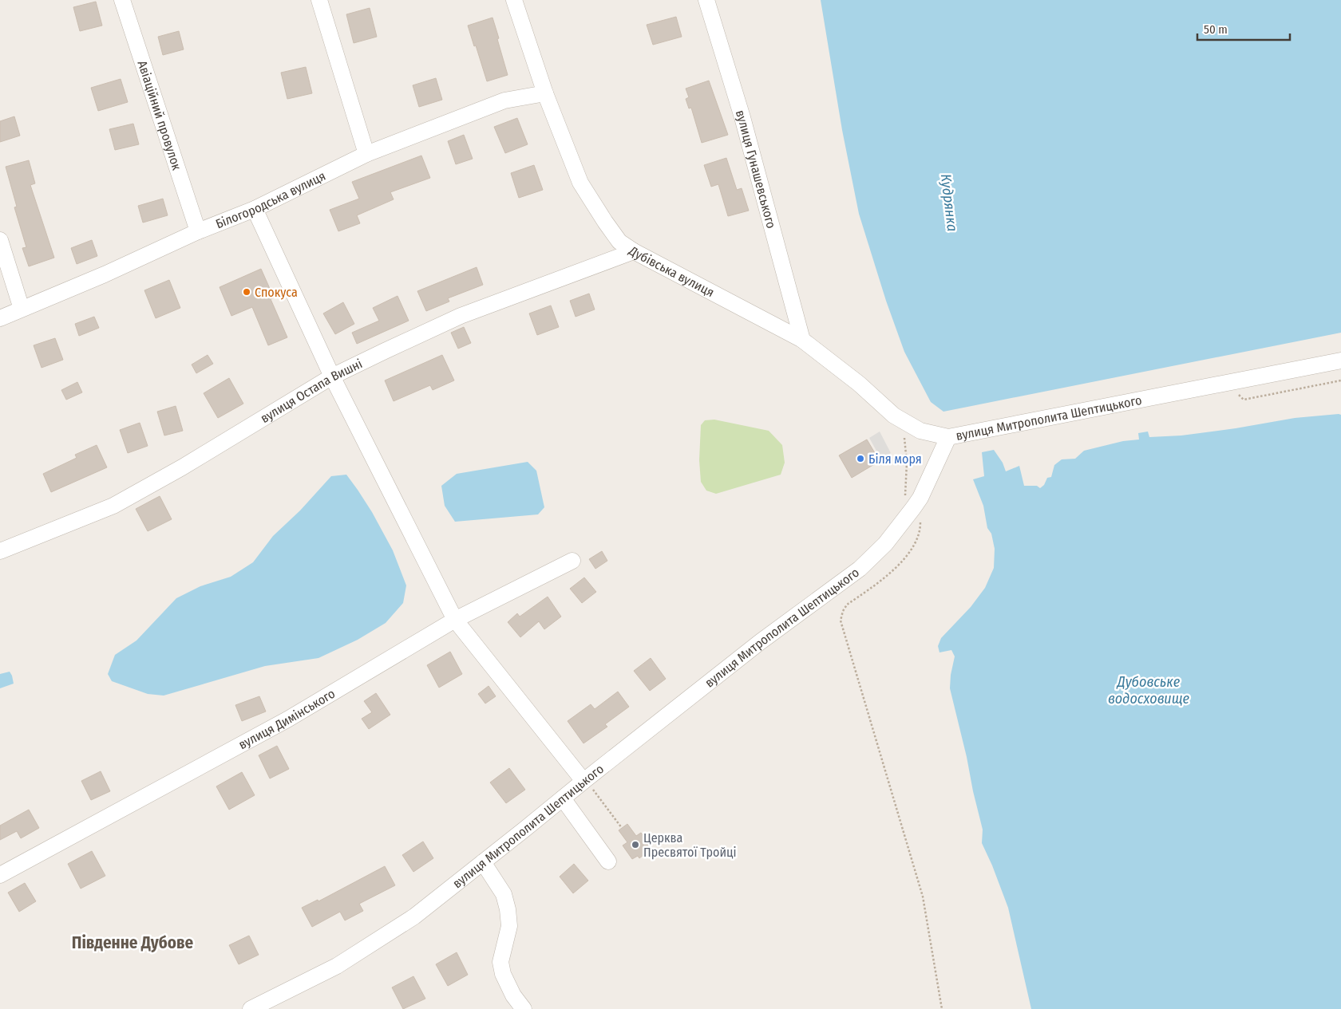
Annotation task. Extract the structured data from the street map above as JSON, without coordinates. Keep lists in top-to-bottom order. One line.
{"streets":{"street":["Авіаційний провулок","вулиця Гунашевського","Білогородська вулиця","Дубівська вулиця","вулиця Остапа Вишні","вулиця Митрополита Шептицького","вулиця Димінського"]},"crossings":[["Авіаційний провулок","Білогородська вулиця"],["вулиця Гунашевського","Дубівська вулиця"],["Білогородська вулиця","Дубівська вулиця"],["Дубівська вулиця","вулиця Остапа Вишні"],["Дубівська вулиця","вулиця Митрополита Шептицького"]],"districts":["Південне Дубове"],"water":["Кудрянка","Дубовське водосховище"],"places":["Спокуса","Біля моря","Церква Пресвятої Тройці"],"scale_bar":"50 m"}
